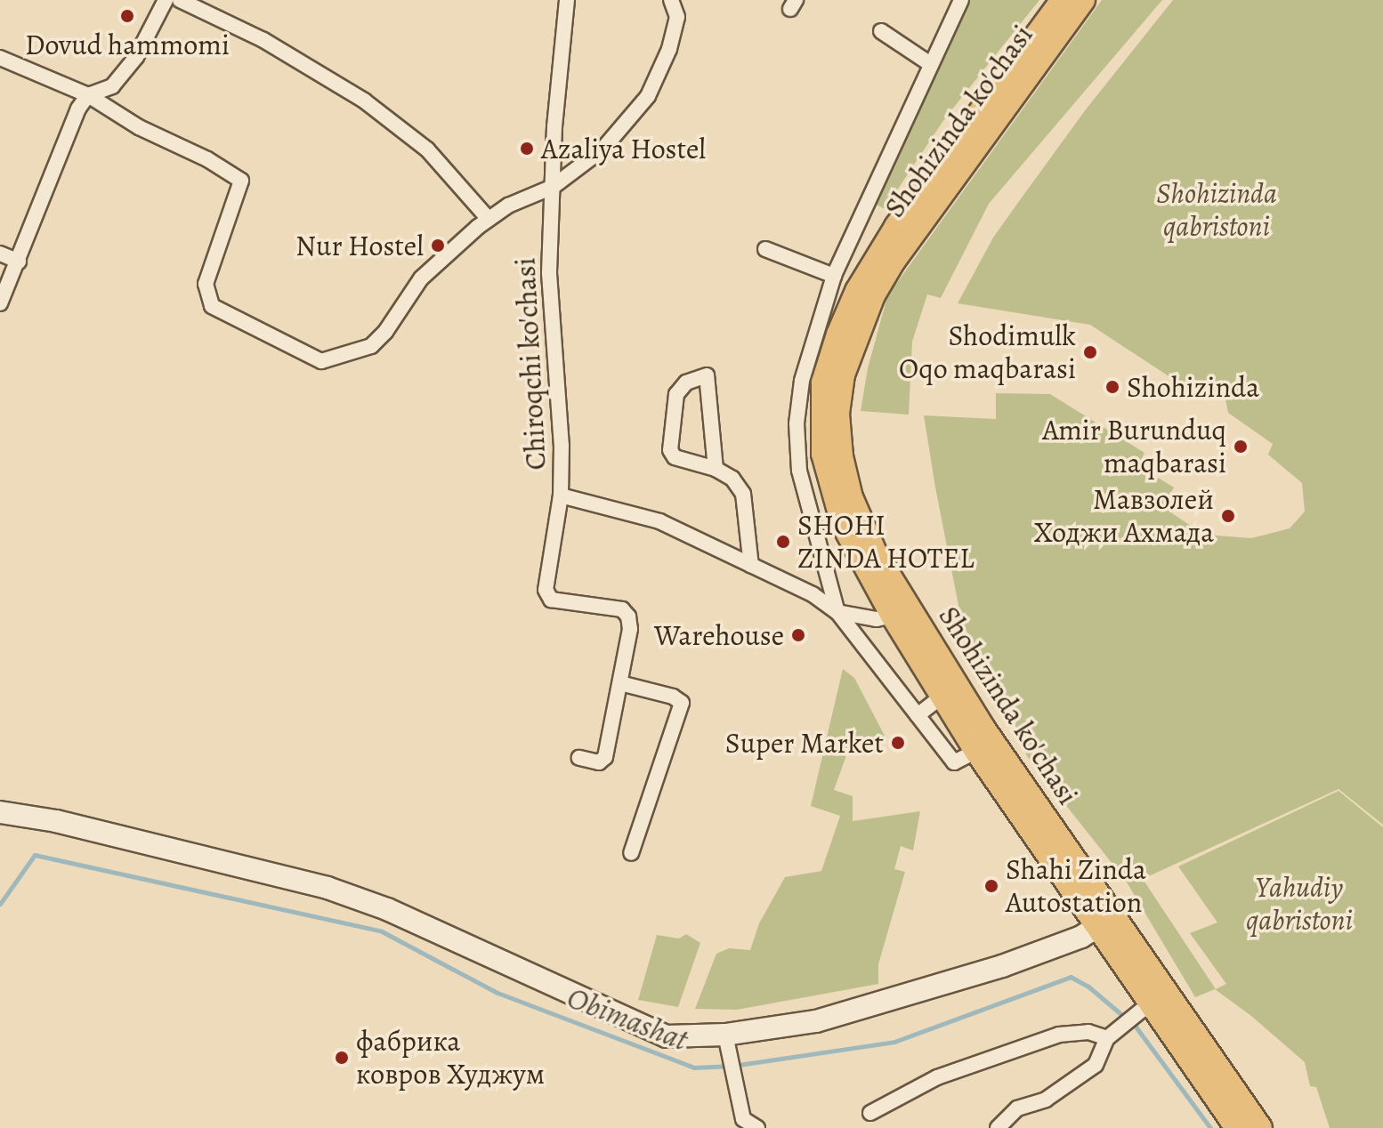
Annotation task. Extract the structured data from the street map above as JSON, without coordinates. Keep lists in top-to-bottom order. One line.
{"streets":{"main road":["Shohizinda ko'chasi"],"street":["Chiroqchi ko'chasi"]},"crossings":[["Shohizinda ko'chasi","Chiroqchi ko'chasi"]],"water":["Obimashat"],"parks":["Shohizinda qabristoni","Yahudiy qabristoni"],"places":["Dovud hammomi","Azaliya Hostel","Nur Hostel","Shodimulk Oqo maqbarasi","Shohizinda","Amir Burunduq maqbarasi","Мавзолей Ходжи Ахмада","SHOHI ZINDA HOTEL","Warehouse","Super Market","Shahi Zinda Autostation","фабрика ковров Худжум"]}
